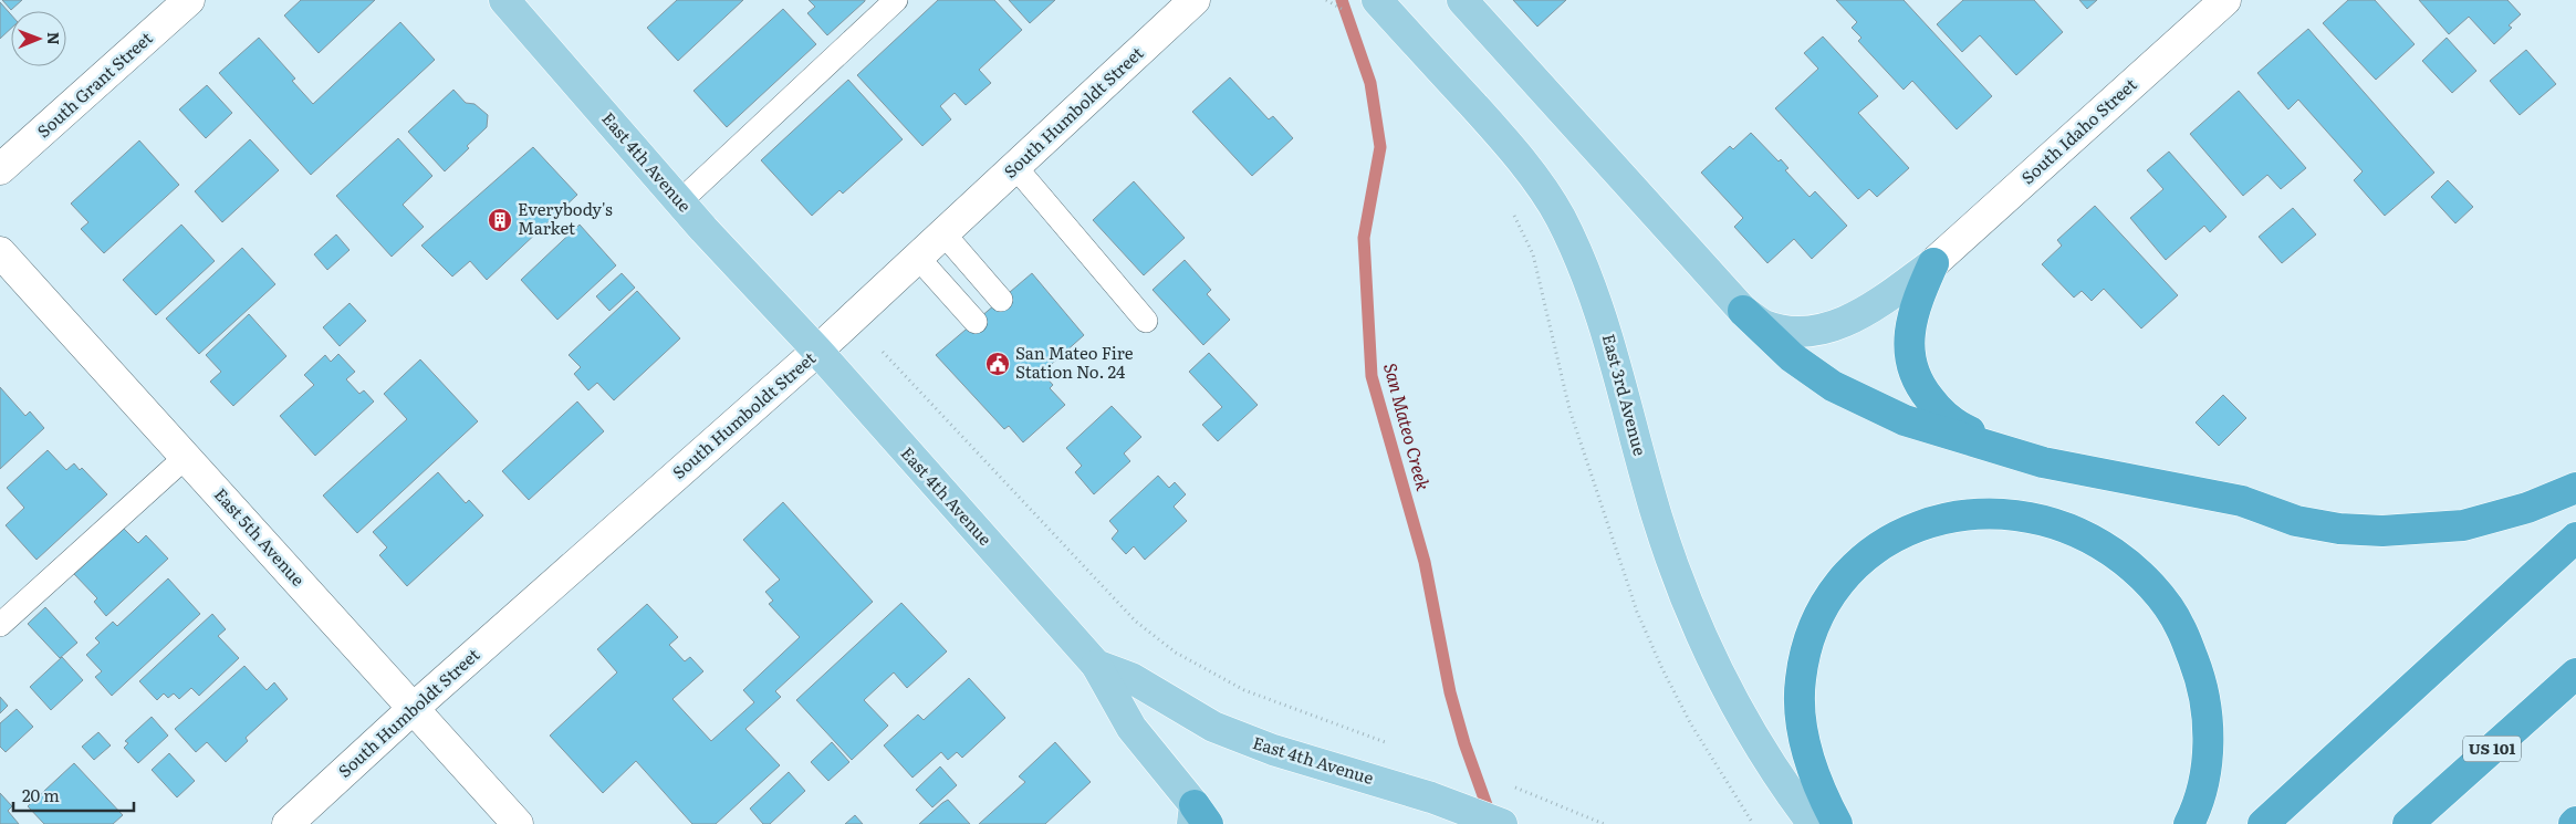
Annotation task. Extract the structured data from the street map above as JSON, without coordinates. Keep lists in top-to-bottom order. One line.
{"streets":{"highway":["US 101"],"main road":["East 4th Avenue","East 3rd Avenue"],"street":["South Grant Street","South Humboldt Street","South Idaho Street","East 5th Avenue"]},"crossings":[["South Humboldt Street","East 4th Avenue"],["South Humboldt Street","East 5th Avenue"]],"water":["San Mateo Creek"],"places":{"building":["Everybody's Market"],"public building":["San Mateo Fire Station No. 24"]},"scale_bar":"20 m","north":"right"}
